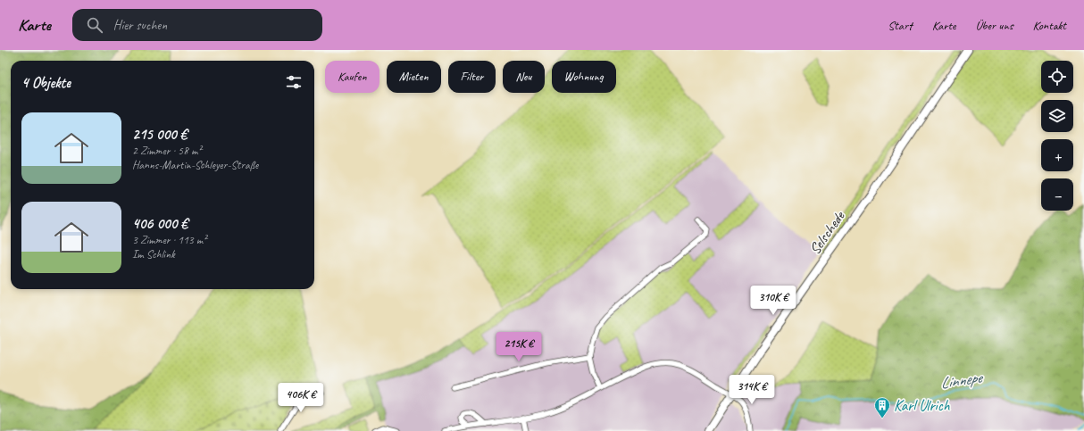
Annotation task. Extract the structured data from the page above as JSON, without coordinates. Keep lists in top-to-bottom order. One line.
{"streets":{"street":["Selschede"]},"water":["Linnepe"],"places":{"building":["Karl Ulrich"]},"page":{"header":"Karte","search":"Hier suchen","nav":["Start","Karte","Über uns","Kontakt"],"map_buttons":["+","−"],"chip":["Kaufen","Mieten","Filter","Neu","Wohnung"],"heading":"4 Objekte","list":[{"name":"215 000 €","note":"2 Zimmer · 58 m² · Hanns-Martin-Schleyer-Straße"},{"name":"406 000 €","note":"3 Zimmer · 113 m² · Im Schlink"}],"price":["310K €","215K €","314K €","406K €"]}}
